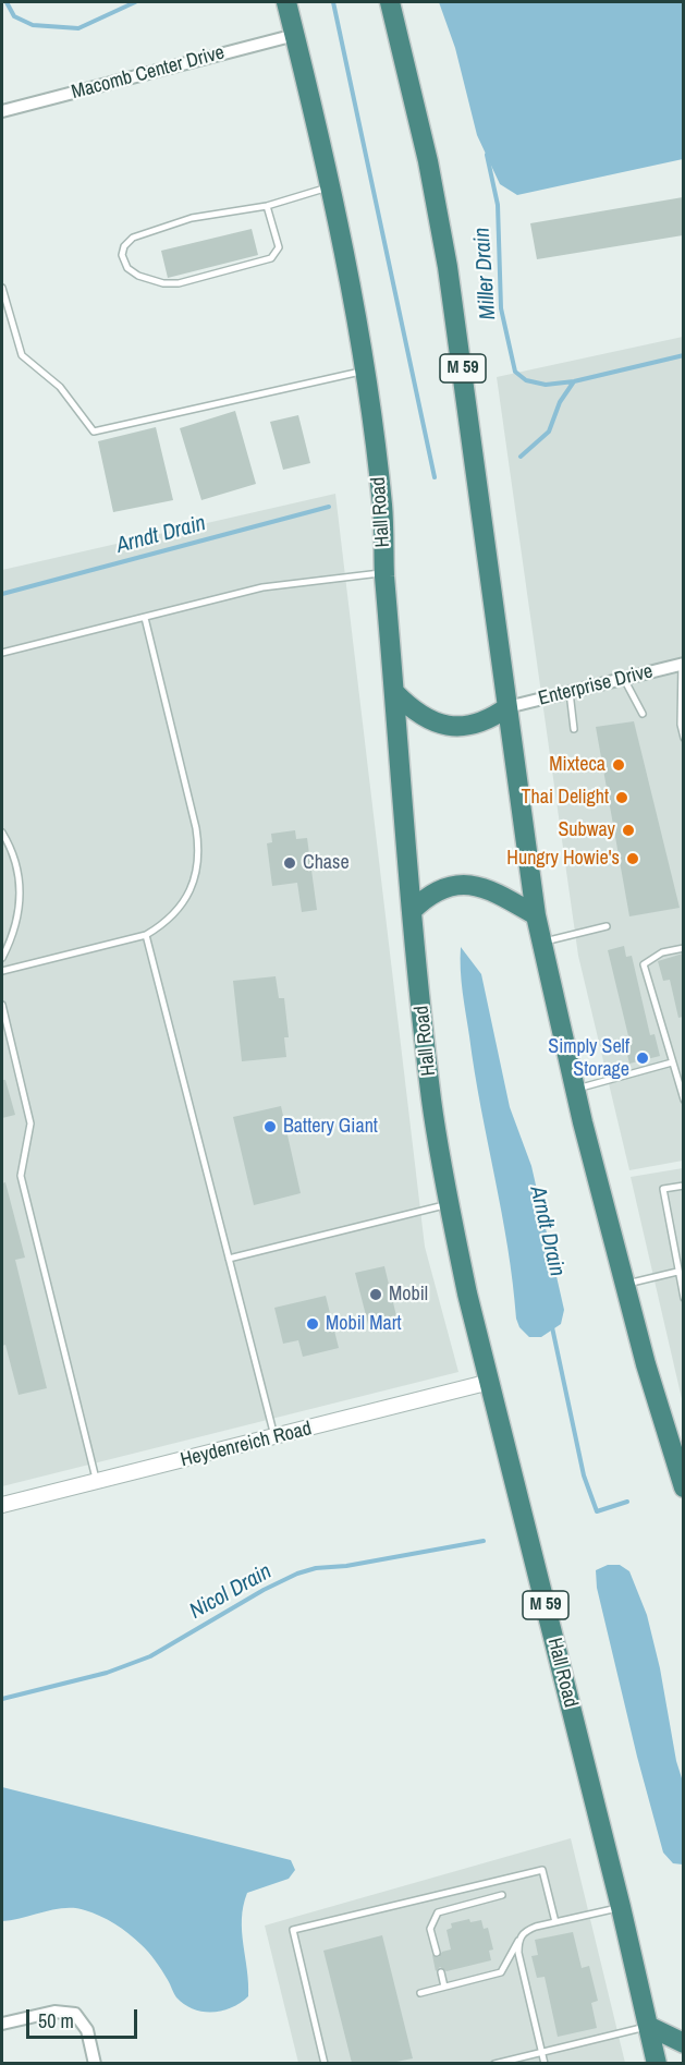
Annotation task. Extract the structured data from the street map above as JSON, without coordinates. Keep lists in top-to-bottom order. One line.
{"streets":{"highway":["M 59","Hall Road"],"street":["Macomb Center Drive","Enterprise Drive","Heydenreich Road"]},"crossings":[["Macomb Center Drive","Hall Road"],["M 59","Enterprise Drive"],["Hall Road","Heydenreich Road"]],"water":["Miller Drain","Arndt Drain","Nicol Drain"],"places":["Mixteca","Thai Delight","Subway","Hungry Howie's","Chase","Simply Self Storage","Battery Giant","Mobil","Mobil Mart"],"scale_bar":"50 m"}
